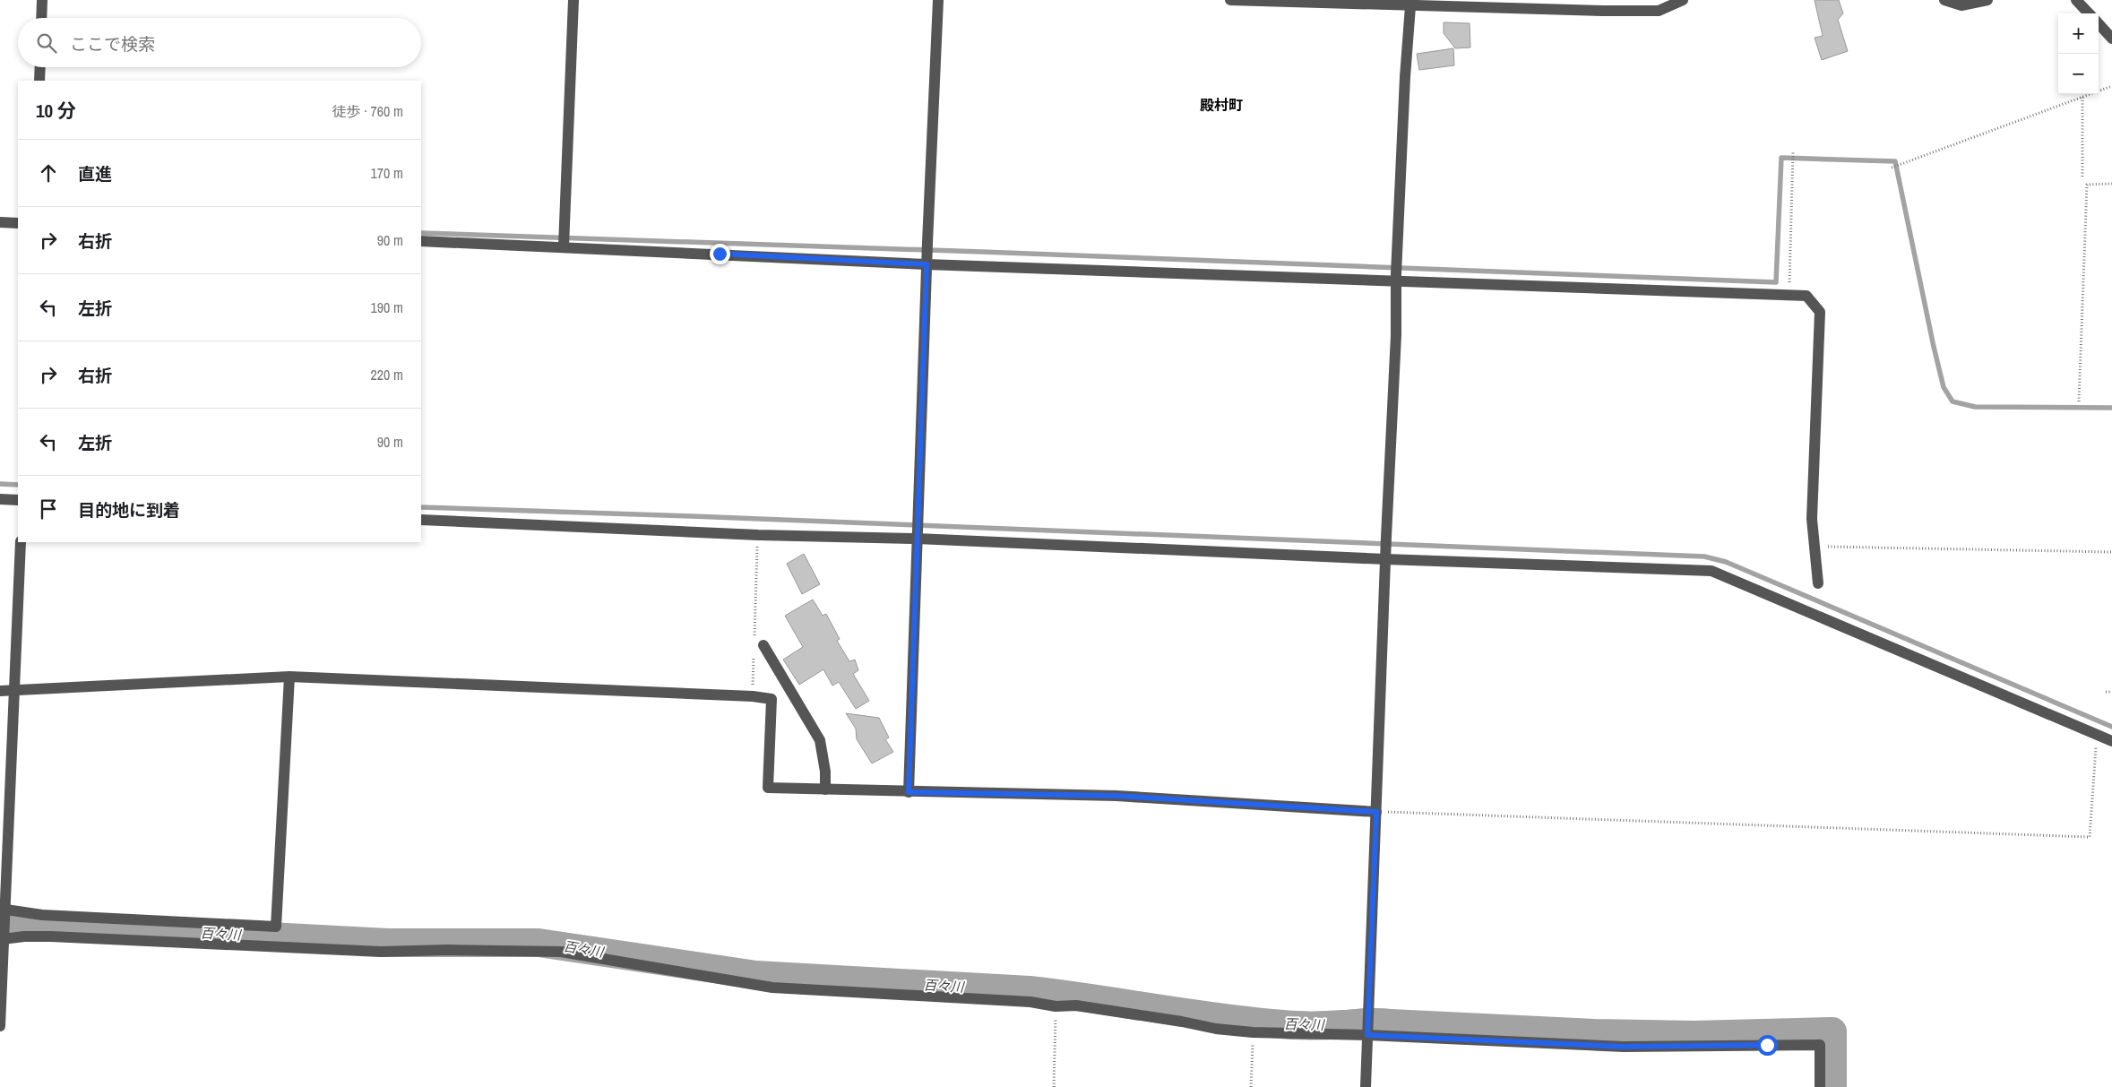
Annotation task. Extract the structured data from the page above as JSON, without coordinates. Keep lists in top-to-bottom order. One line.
{"districts":["殿村町"],"water":["百々川"],"page":{"map_buttons":["+","−"],"search":"ここで検索","heading":["10 分","徒歩 · 760 m"],"list":[["直進","170 m"],["右折","90 m"],["左折","190 m"],["右折","220 m"],["左折","90 m"],"目的地に到着"]}}
